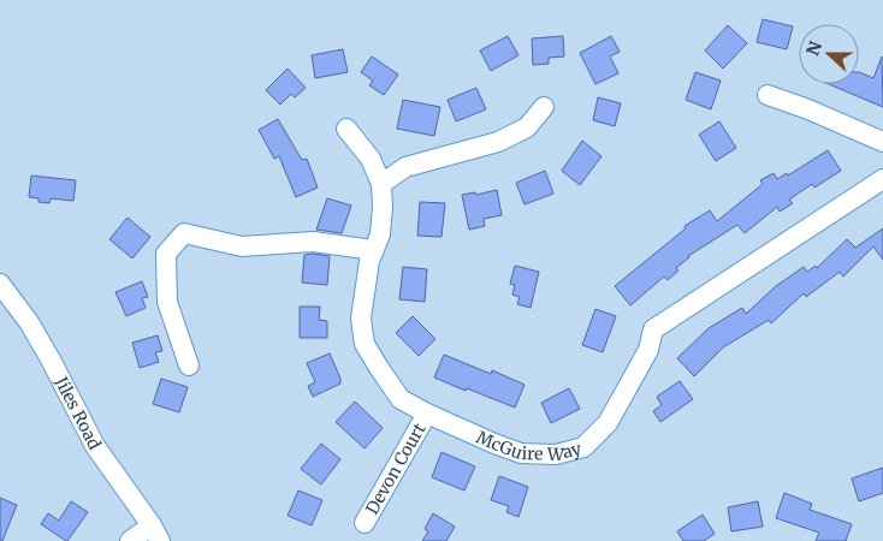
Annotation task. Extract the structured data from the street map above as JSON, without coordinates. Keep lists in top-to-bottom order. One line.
{"streets":{"street":["Jiles Road","McGuire Way","Devon Court"]},"crossings":[["McGuire Way","Devon Court"]],"north":"left"}
